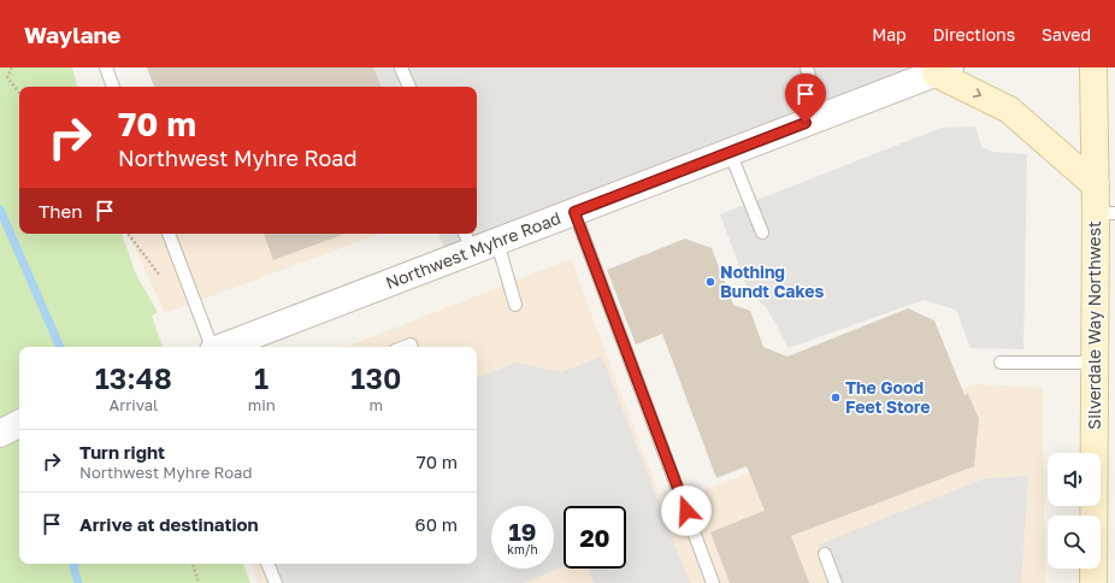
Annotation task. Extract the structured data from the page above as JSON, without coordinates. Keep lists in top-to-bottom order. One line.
{"streets":{"main road":["Silverdale Way Northwest"],"street":["Northwest Myhre Road"]},"places":["Nothing Bundt Cakes","The Good Feet Store"],"page":{"header":"Waylane","nav":["Map","Directions","Saved"],"turn":["70 m","Northwest Myhre Road"],"then":"Then","eta":["13:48","Arrival","1","min","130","m"],"list":[{"name":"Turn right","note":"Northwest Myhre Road","value":"70 m"},{"name":"Arrive at destination","value":"60 m"}],"speed":"19 km/h","limit":"20"}}
